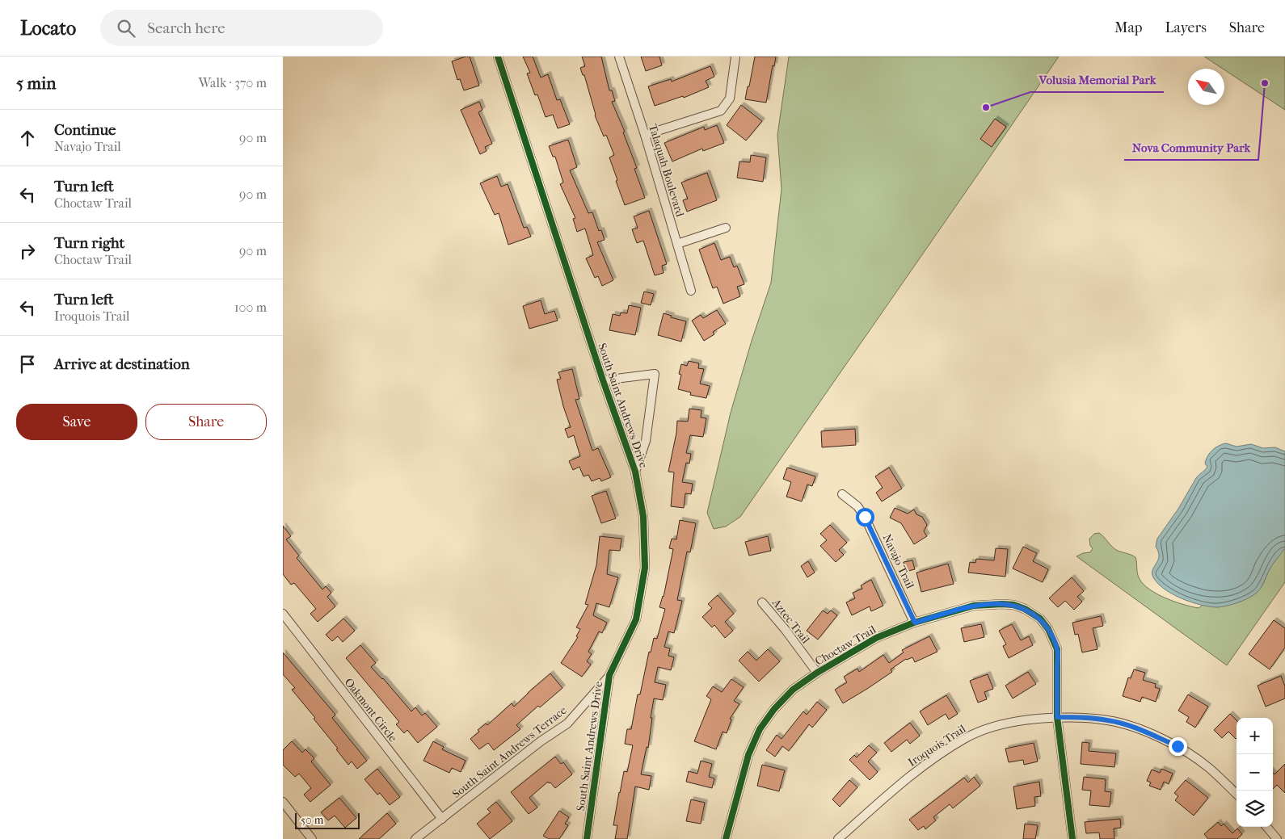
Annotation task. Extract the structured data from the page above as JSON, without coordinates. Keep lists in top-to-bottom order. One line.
{"streets":{"street":["Talaquah Boulevard","South Saint Andrews Drive","Navajo Trail","Aztec Trail","Choctaw Trail","Oakmont Circle","Iroquois Trail","South Saint Andrews Terrace"]},"crossings":[["South Saint Andrews Drive","South Saint Andrews Terrace"],["Navajo Trail","Choctaw Trail"],["Aztec Trail","Choctaw Trail"],["Choctaw Trail","Iroquois Trail"],["Oakmont Circle","South Saint Andrews Terrace"]],"places":["Nova Community Park","Volusia Memorial Park"],"scale_bar":"50 m","north":"top left","page":{"header":"Locato","search":"Search here","nav":["Map","Layers","Share"],"heading":["5 min","Walk · 370 m"],"list":[["Continue","Navajo Trail","90 m"],["Turn left","Choctaw Trail","90 m"],["Turn right","Choctaw Trail","90 m"],["Turn left","Iroquois Trail","100 m"],"Arrive at destination"],"buttons":["Save","Share"],"map_buttons":["+","−"],"scale":"50 m"}}
